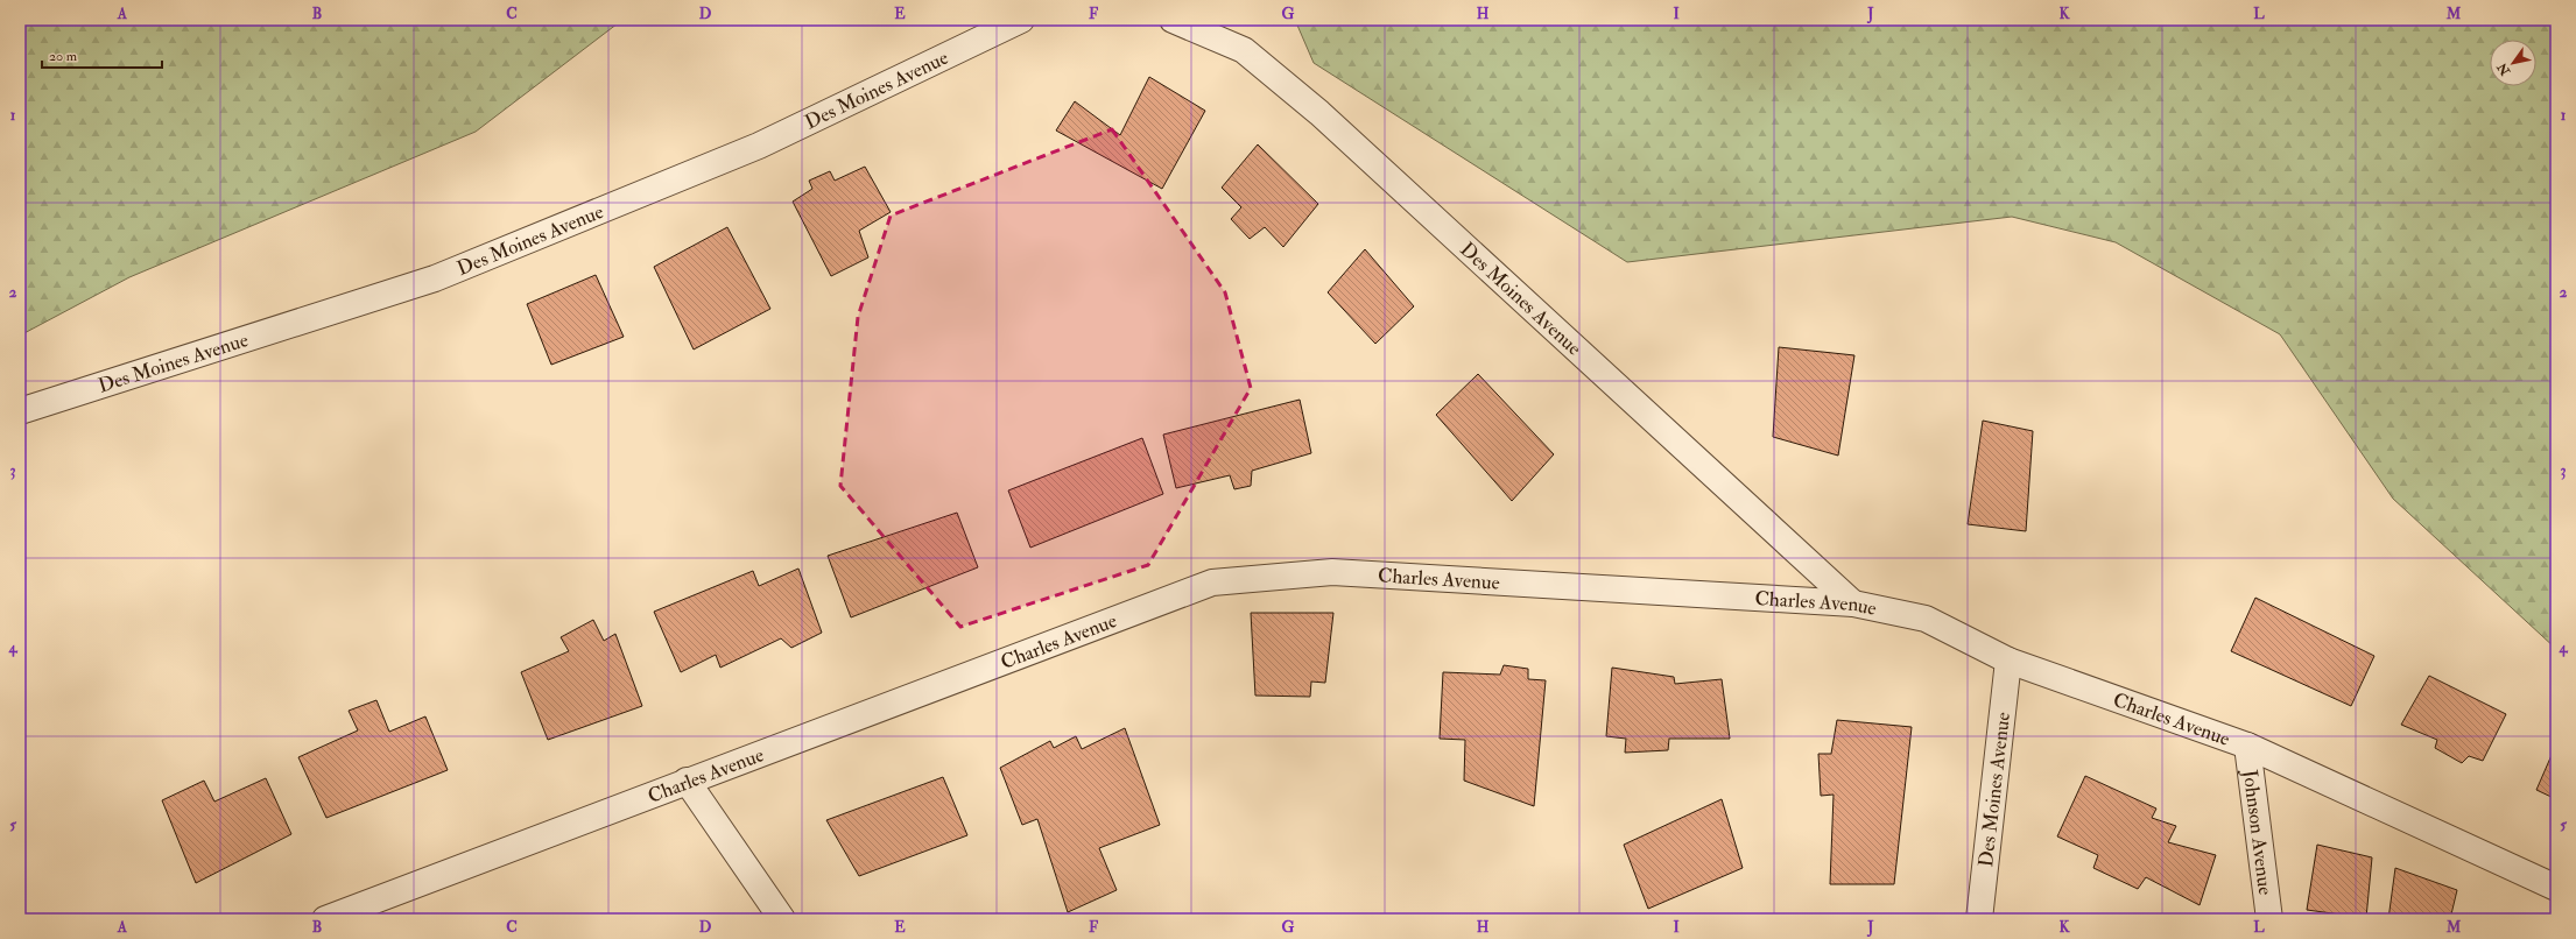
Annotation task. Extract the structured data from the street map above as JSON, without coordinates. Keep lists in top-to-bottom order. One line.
{"streets":{"street":["Des Moines Avenue","Charles Avenue","Johnson Avenue"]},"crossings":[["Des Moines Avenue","Charles Avenue"],["Charles Avenue","Johnson Avenue"]],"scale_bar":"20 m","north":"bottom left","grid":{"columns":["A","B","C","D","E","F","G","H","I","J","K","L","M"],"rows":["1","2","3","4","5"]}}
